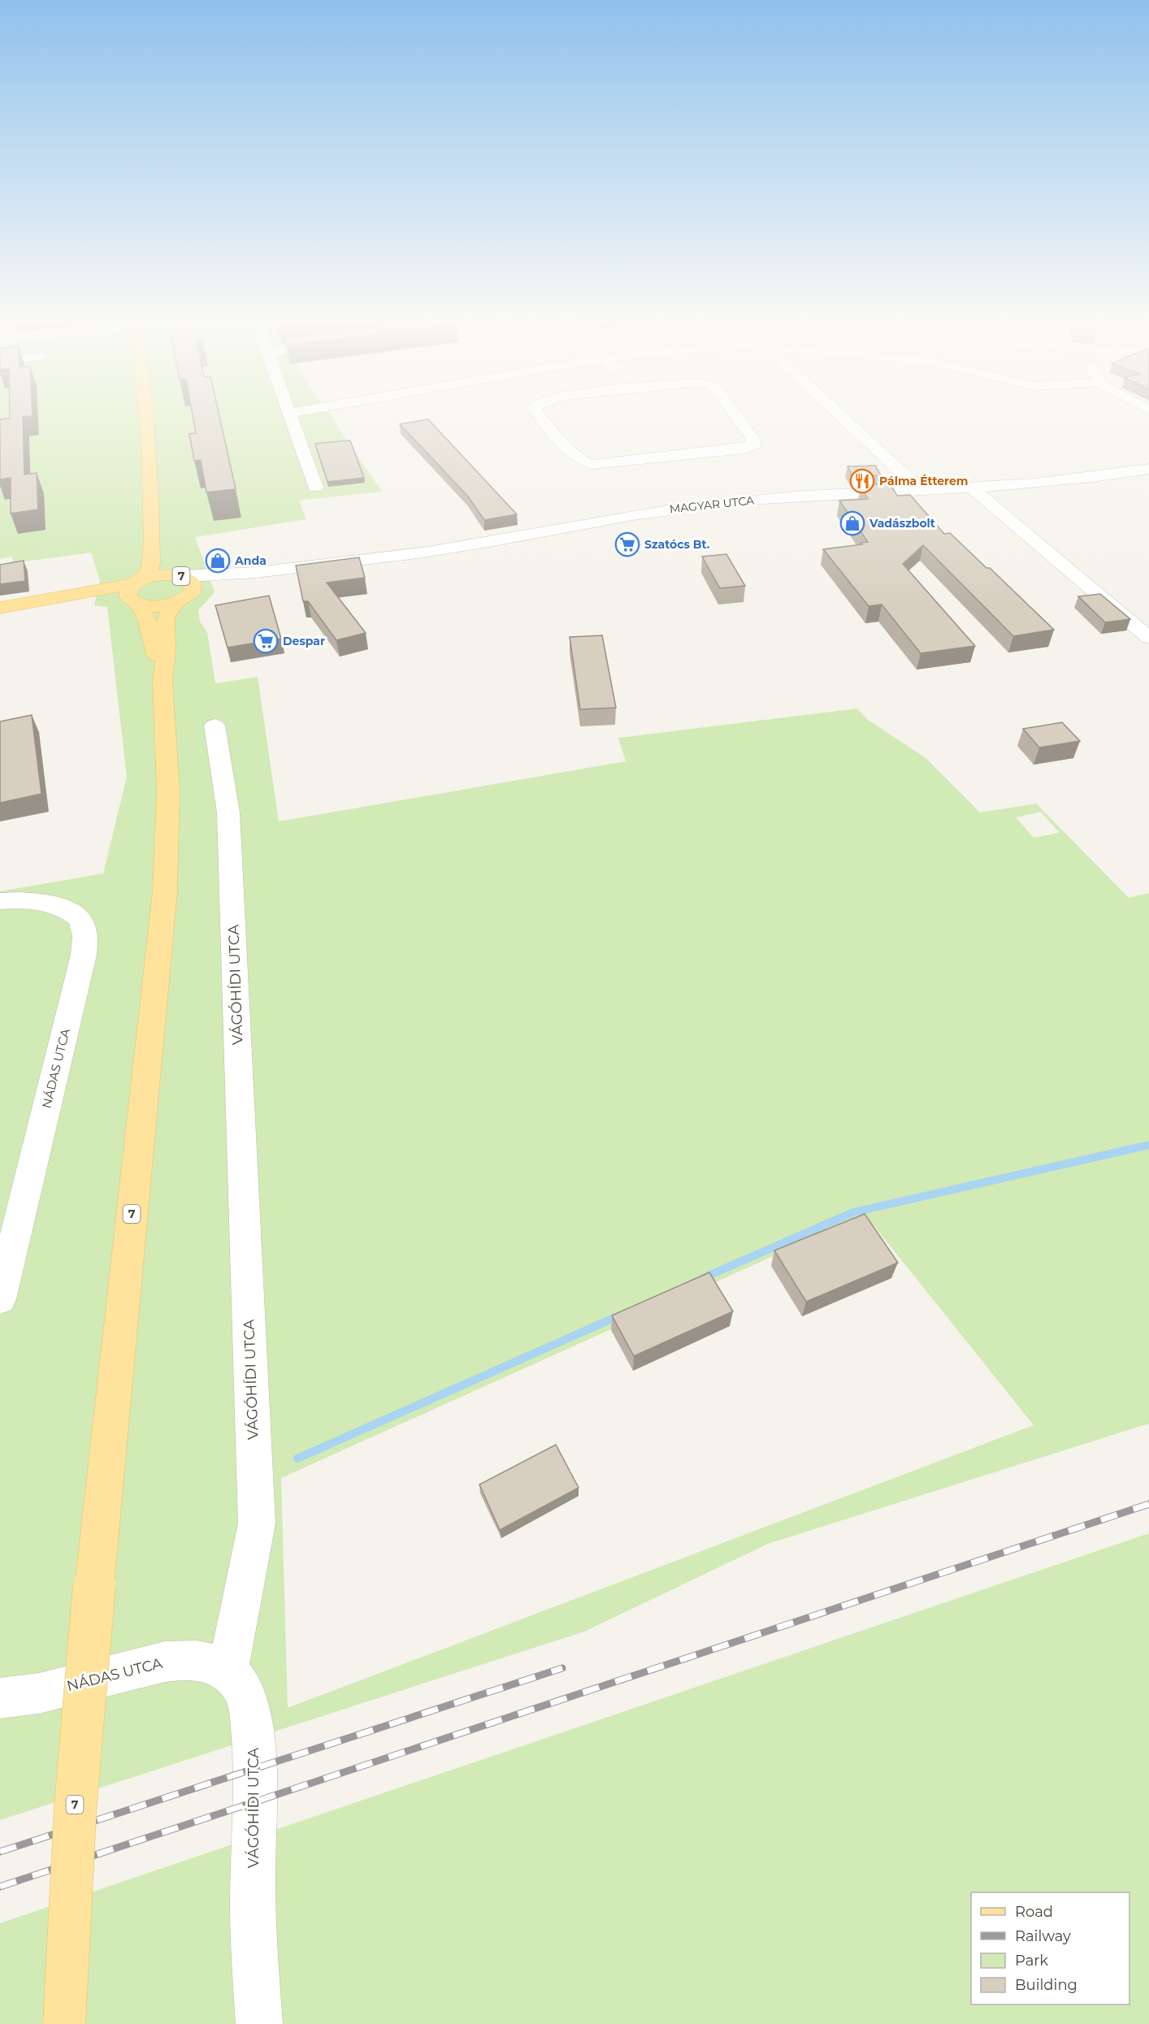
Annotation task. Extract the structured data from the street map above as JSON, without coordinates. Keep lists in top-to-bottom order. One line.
{"streets":{"main road":["7"],"street":["MAGYAR UTCA","VÁGÓHÍDI UTCA","NÁDAS UTCA"]},"crossings":[["MAGYAR UTCA","7"],["VÁGÓHÍDI UTCA","NÁDAS UTCA"]],"places":{"restaurant":["Pálma Étterem"],"shop":["Vadászbolt","Anda"],"supermarket":["Szatócs Bt.","Despar"]},"legend":["Road","Railway","Park","Building"]}
